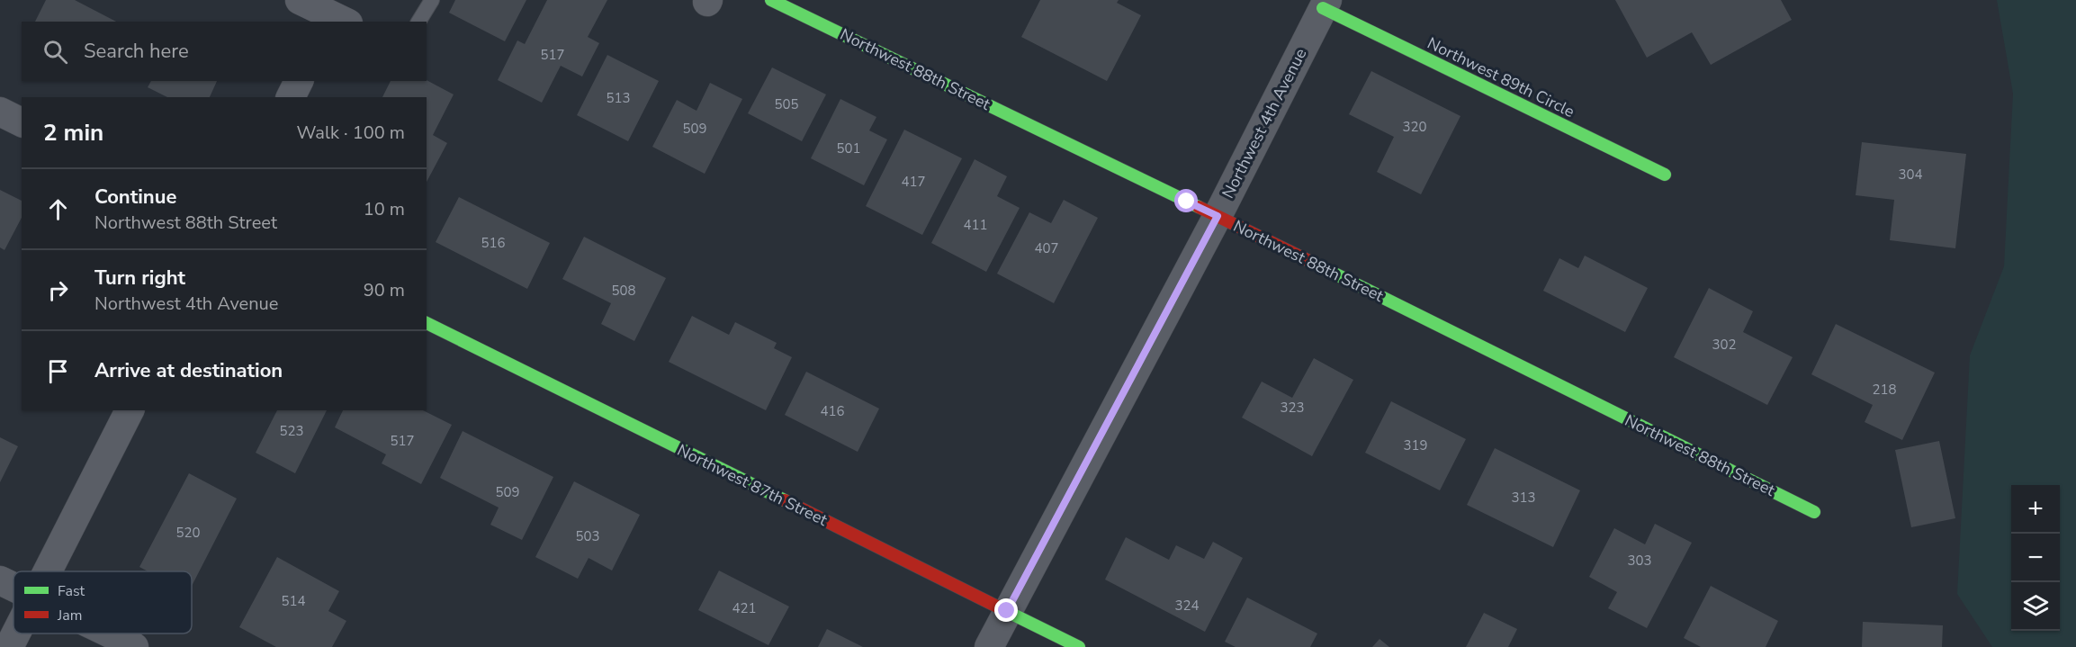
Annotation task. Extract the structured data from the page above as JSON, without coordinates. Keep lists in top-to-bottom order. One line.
{"streets":{"street":["Northwest 88th Street","Northwest 89th Circle","Northwest 4th Avenue","Northwest 87th Street"]},"crossings":[["Northwest 88th Street","Northwest 4th Avenue"],["Northwest 89th Circle","Northwest 4th Avenue"],["Northwest 4th Avenue","Northwest 87th Street"]],"house_numbers":["517","513","505","320","509","501","304","417","411","516","407","508","302","218","323","416","523","517","319","509","313","520","503","303","514","324","421"],"legend":["Fast","Jam"],"page":{"search":"Search here","heading":["2 min","Walk · 100 m"],"list":[["Continue","Northwest 88th Street","10 m"],["Turn right","Northwest 4th Avenue","90 m"],"Arrive at destination"],"map_buttons":["+","−"]}}
